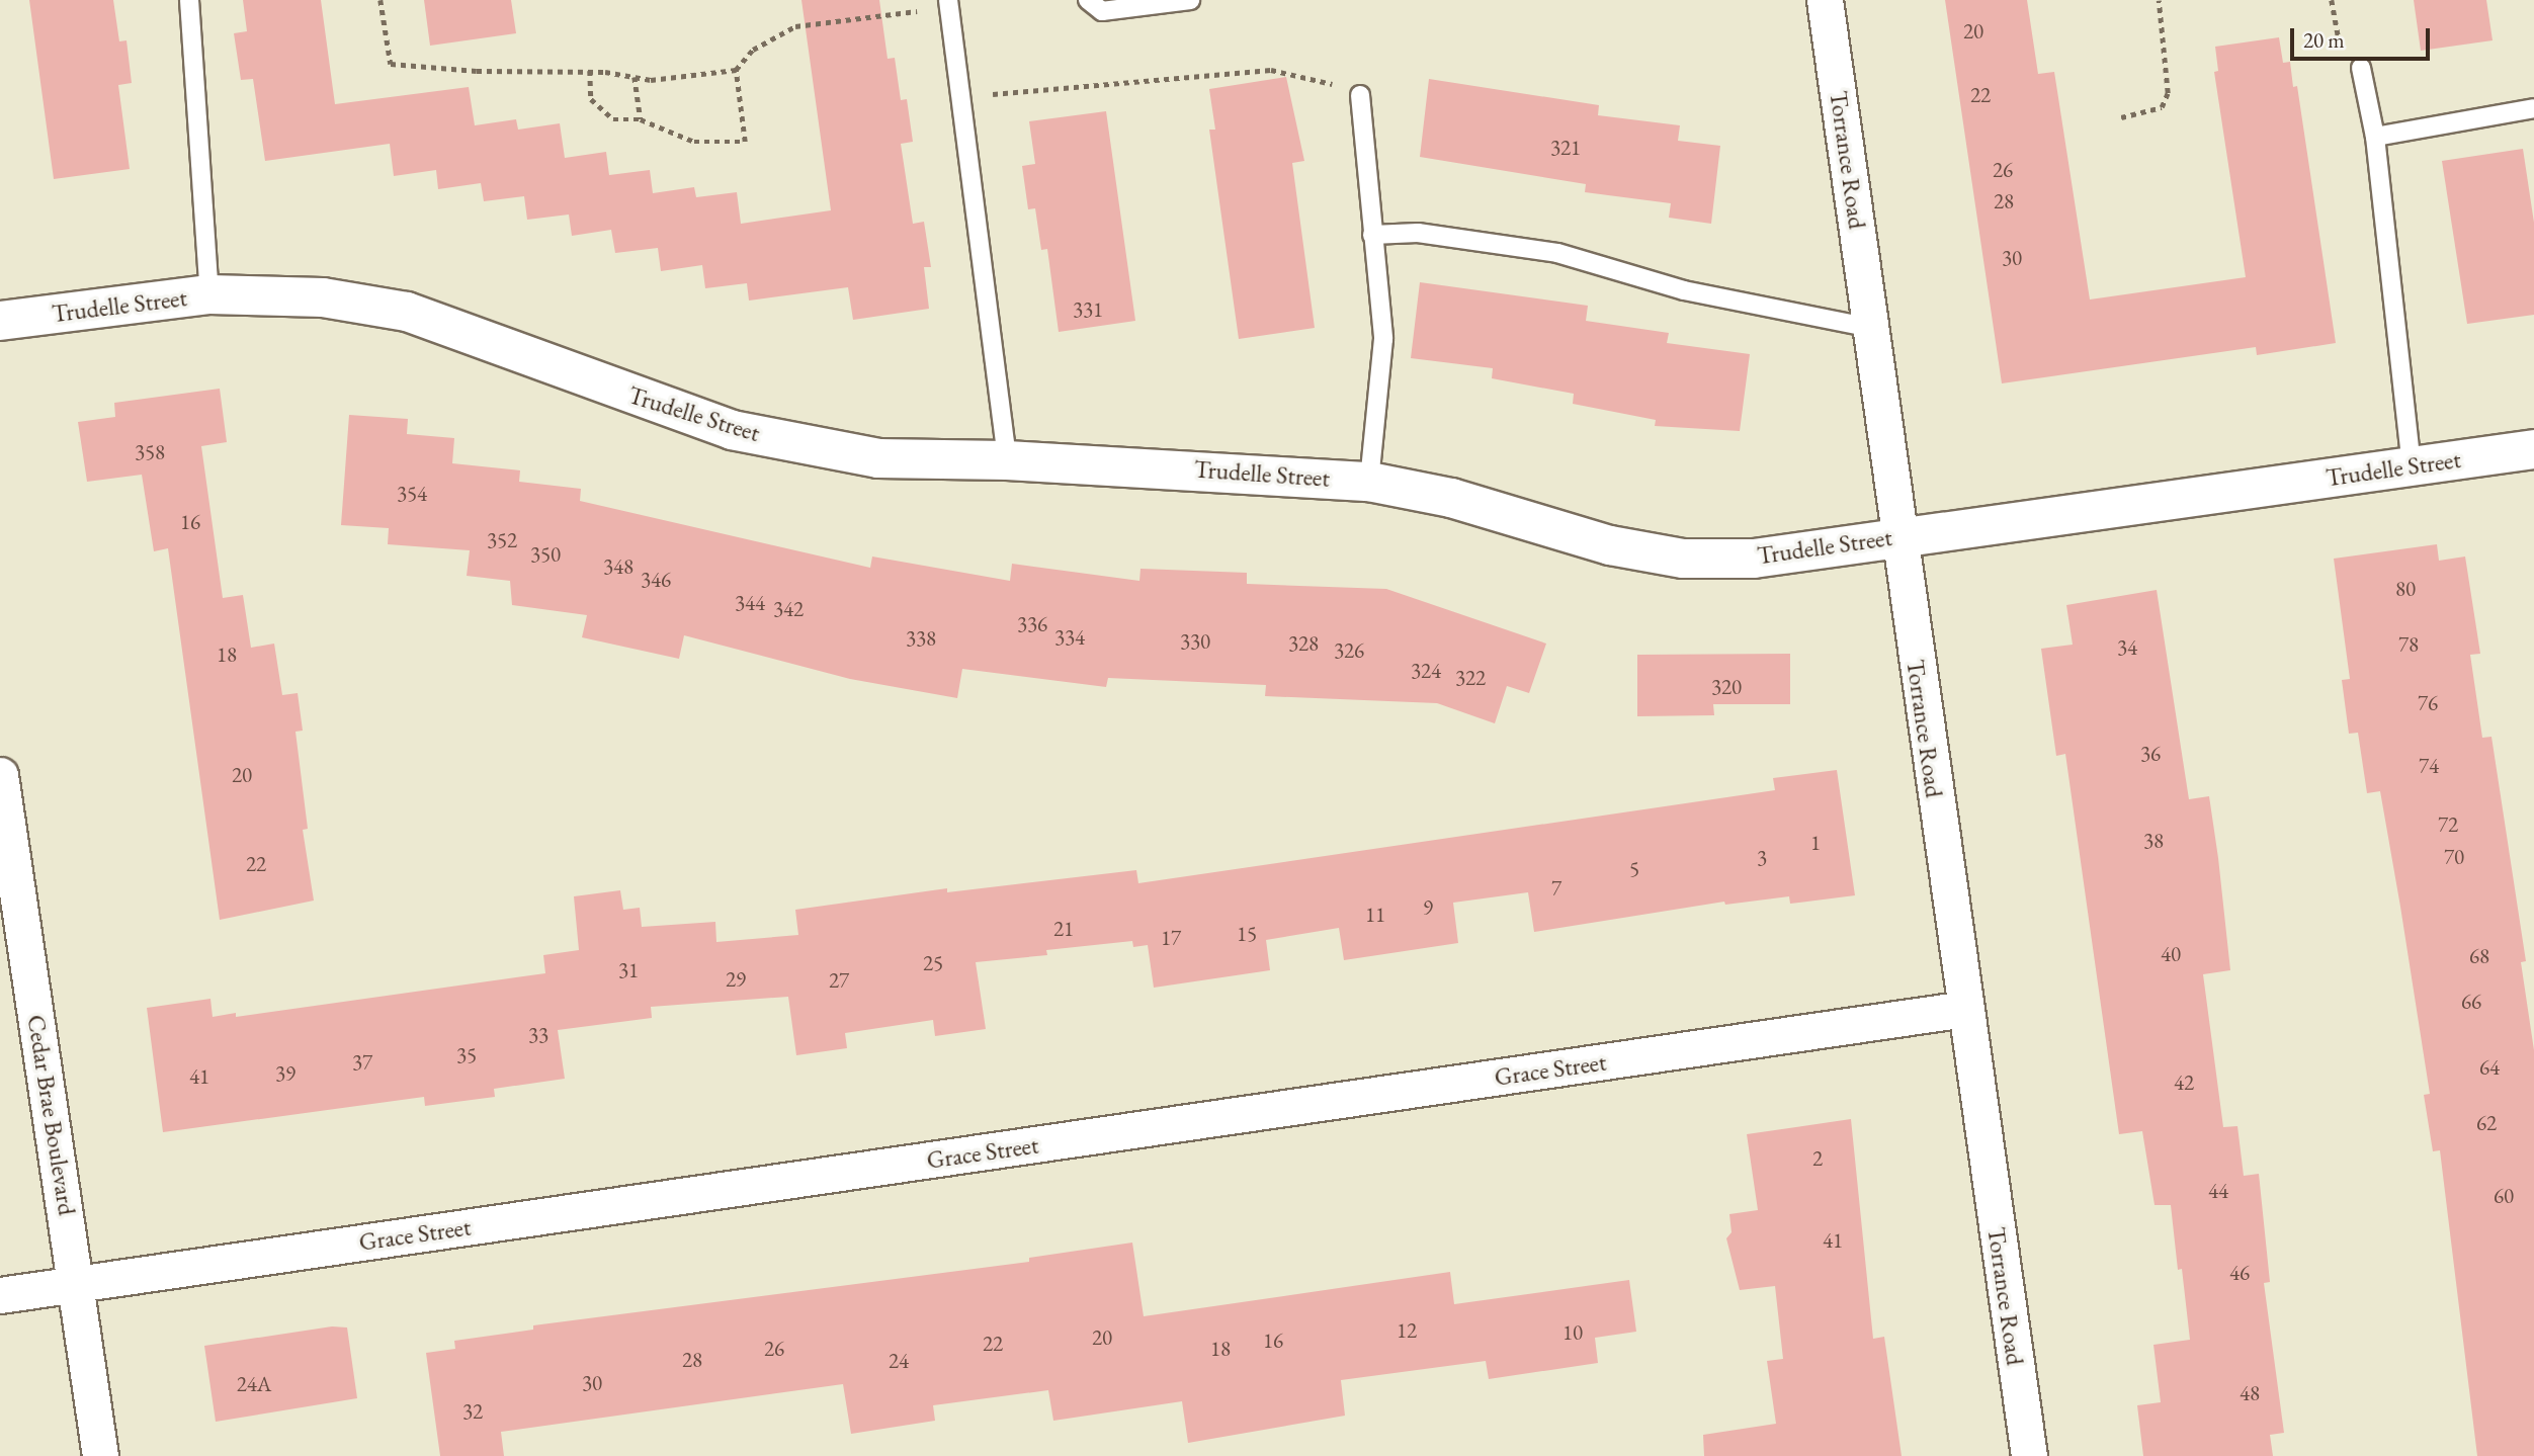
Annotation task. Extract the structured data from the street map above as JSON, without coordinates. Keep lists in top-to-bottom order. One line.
{"streets":{"street":["Torrance Road","Trudelle Street","Grace Street","Cedar Brae Boulevard"]},"crossings":[["Torrance Road","Trudelle Street"],["Torrance Road","Grace Street"],["Grace Street","Cedar Brae Boulevard"]],"house_numbers":["20","22","321","26","28","30","331","358","354","16","352","350","348","346","80","344","342","336","334","338","330","328","78","34","326","18","324","322","320","76","36","74","20","72","38","1","70","3","22","5","7","9","11","21","15","17","40","68","25","31","29","27","66","33","35","37","64","39","41","42","62","2","44","60","41","46","12","10","20","16","22","26","18","28","24","30","24A","48","32"],"scale_bar":"20 m"}
